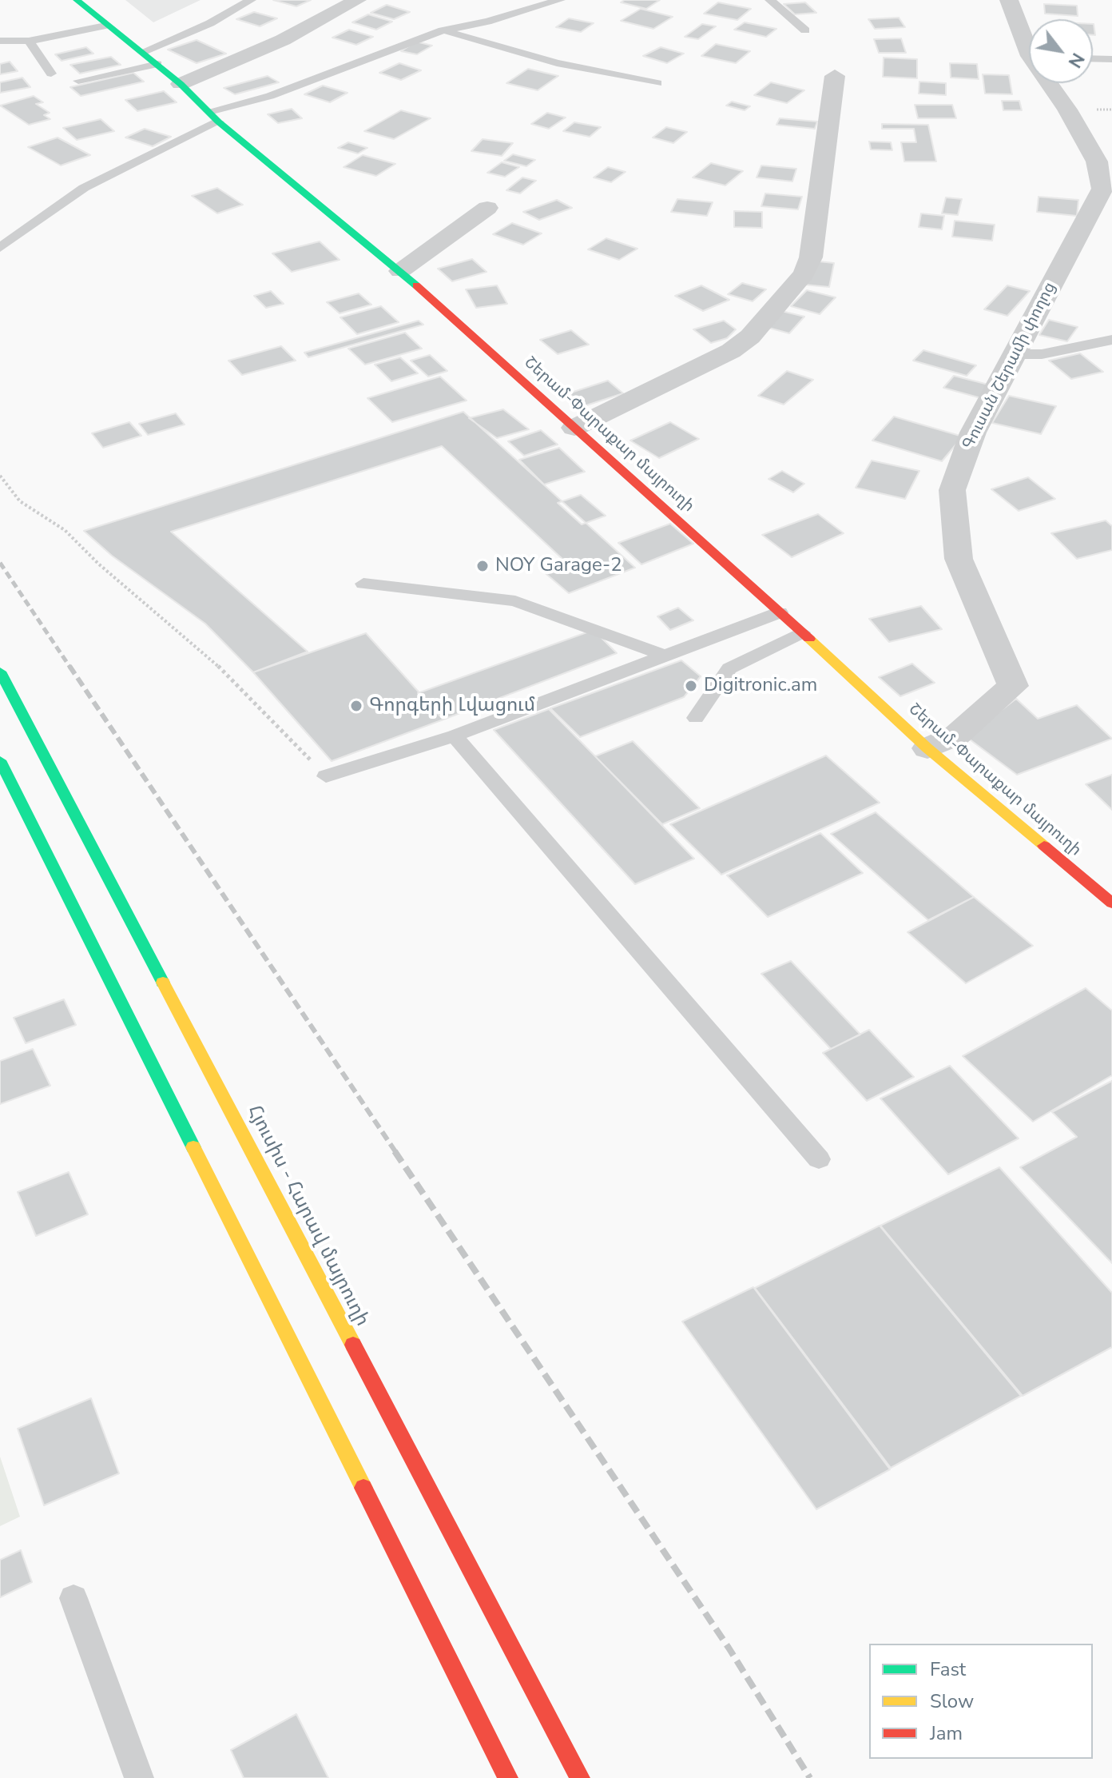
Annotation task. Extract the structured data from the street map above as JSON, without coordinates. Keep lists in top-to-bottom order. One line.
{"streets":{"main road":["Շերամ-Փարաքար մայրուղի","Հյուսիս - Հարավ մայրուղի"],"street":["Գուսան Շերամի փողոց"]},"crossings":[["Գուսան Շերամի փողոց","Շերամ-Փարաքար մայրուղի"]],"places":["NOY Garage-2","Digitronic.am","Գորգերի Լվացում"],"legend":["Fast","Slow","Jam"],"north":"bottom right"}
